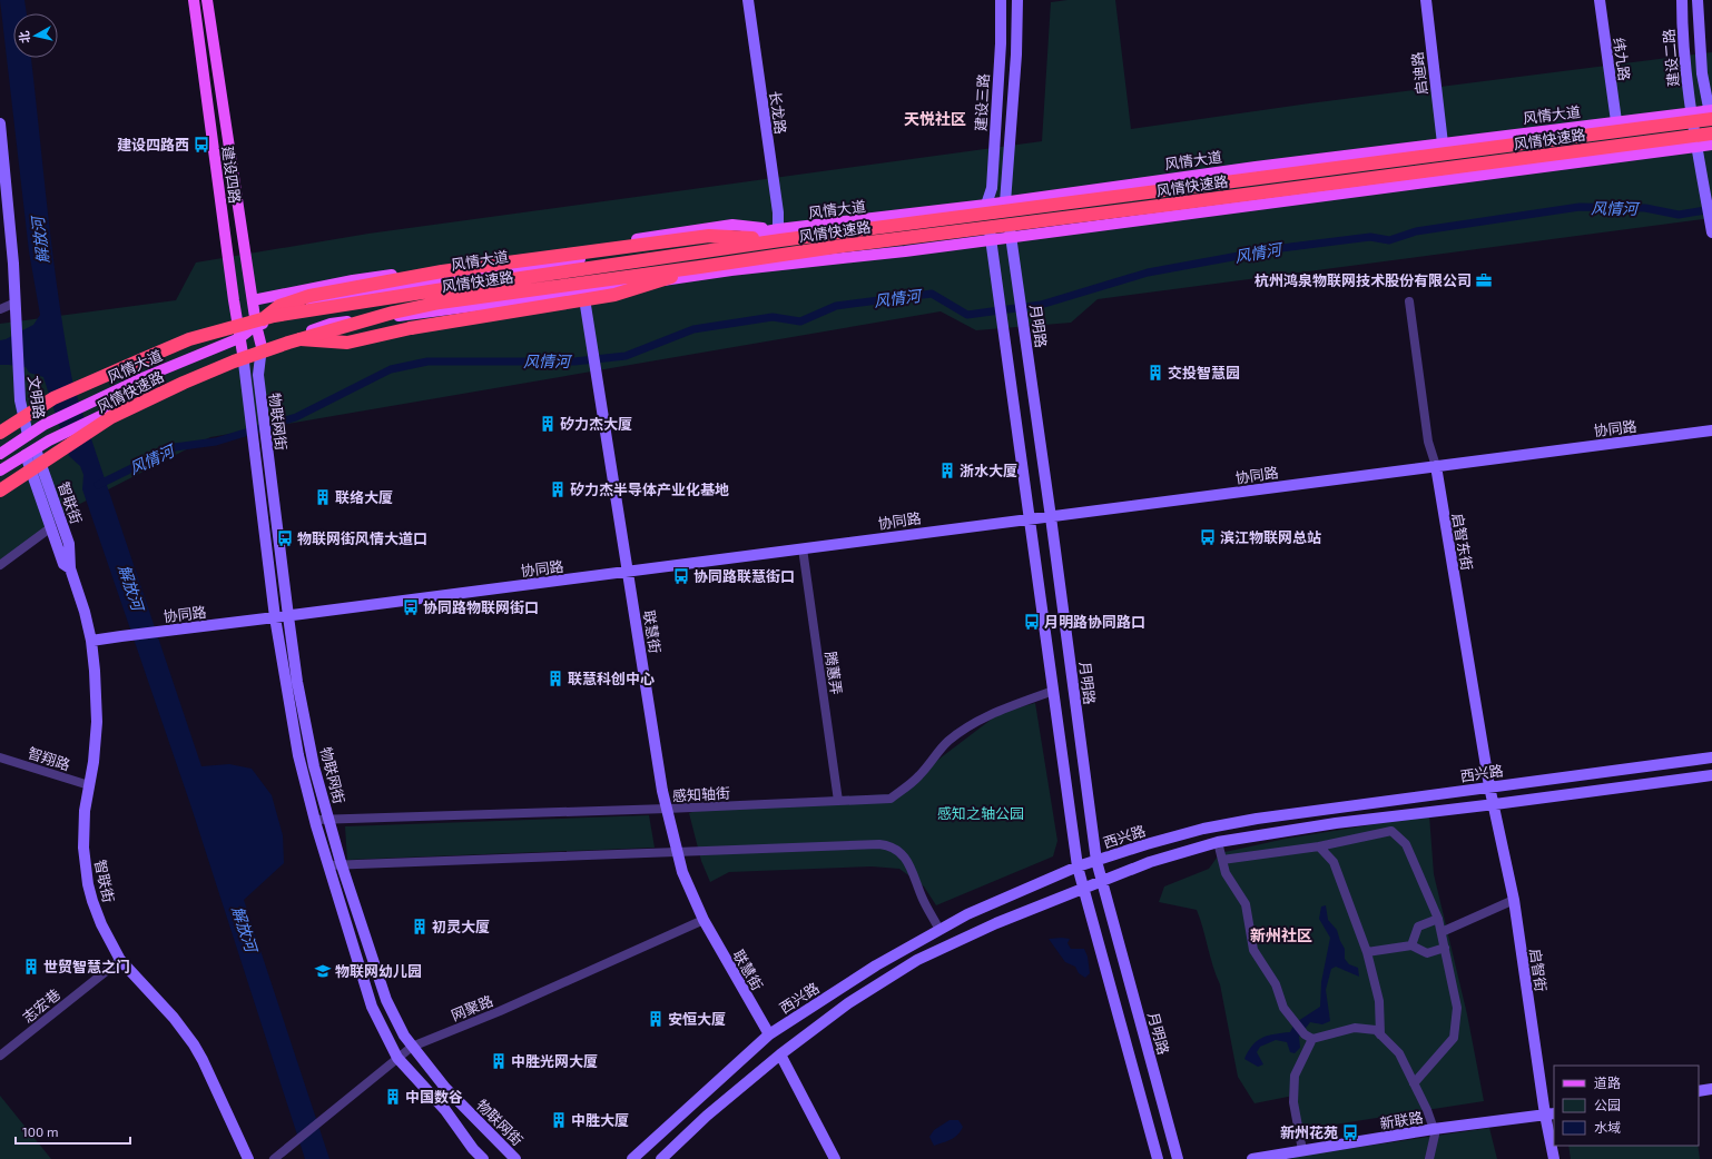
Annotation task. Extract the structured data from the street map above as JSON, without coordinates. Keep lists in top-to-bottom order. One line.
{"streets":{"highway":["风情快速路"],"main road":["风情大道","建设四路"],"street":["建设二路","纬九路","启迪路","建设三路","长龙路","月明路","文明路","物联网街","协同路","智联街","启智东街","联慧街","腾蕙弄","智翔路","西兴路","感知轴街","启智街","志宏巷","网聚路","新联路"]},"crossings":[["建设二路","风情大道"],["建设二路","风情快速路"],["纬九路","风情大道"],["启迪路","风情大道"],["建设三路","风情大道"],["长龙路","风情大道"],["长龙路","风情快速路"],["风情大道","风情快速路"],["风情大道","建设四路"],["风情大道","月明路"],["风情大道","文明路"],["建设四路","物联网街"],["月明路","协同路"],["月明路","西兴路"],["物联网街","协同路"],["物联网街","感知轴街"],["物联网街","网聚路"],["协同路","智联街"],["协同路","启智东街"],["协同路","联慧街"],["协同路","腾蕙弄"],["智联街","智翔路"],["智联街","志宏巷"],["启智东街","西兴路"],["启智东街","启智街"],["联慧街","西兴路"],["联慧街","感知轴街"],["联慧街","网聚路"],["腾蕙弄","感知轴街"],["西兴路","启智街"],["启智街","新联路"]],"districts":["天悦社区","新州社区"],"water":["风情河","解放河"],"parks":["感知之轴公园"],"places":{"bus stop":["建设四路西","滨江物联网总站","物联网街风情大道口","协同路联慧街口","协同路物联网街口","月明路协同路口","新州花苑"],"office":["杭州鸿泉物联网技术股份有限公司"],"building":["交投智慧园","矽力杰大厦","浙水大厦","矽力杰半导体产业化基地","联络大厦","联慧科创中心","初灵大厦","世贸智慧之门","安恒大厦","中胜光网大厦","中国数谷","中胜大厦"],"school or university":["物联网幼儿园"]},"legend":["道路","公园","水域"],"scale_bar":"100 m","north":"left"}
